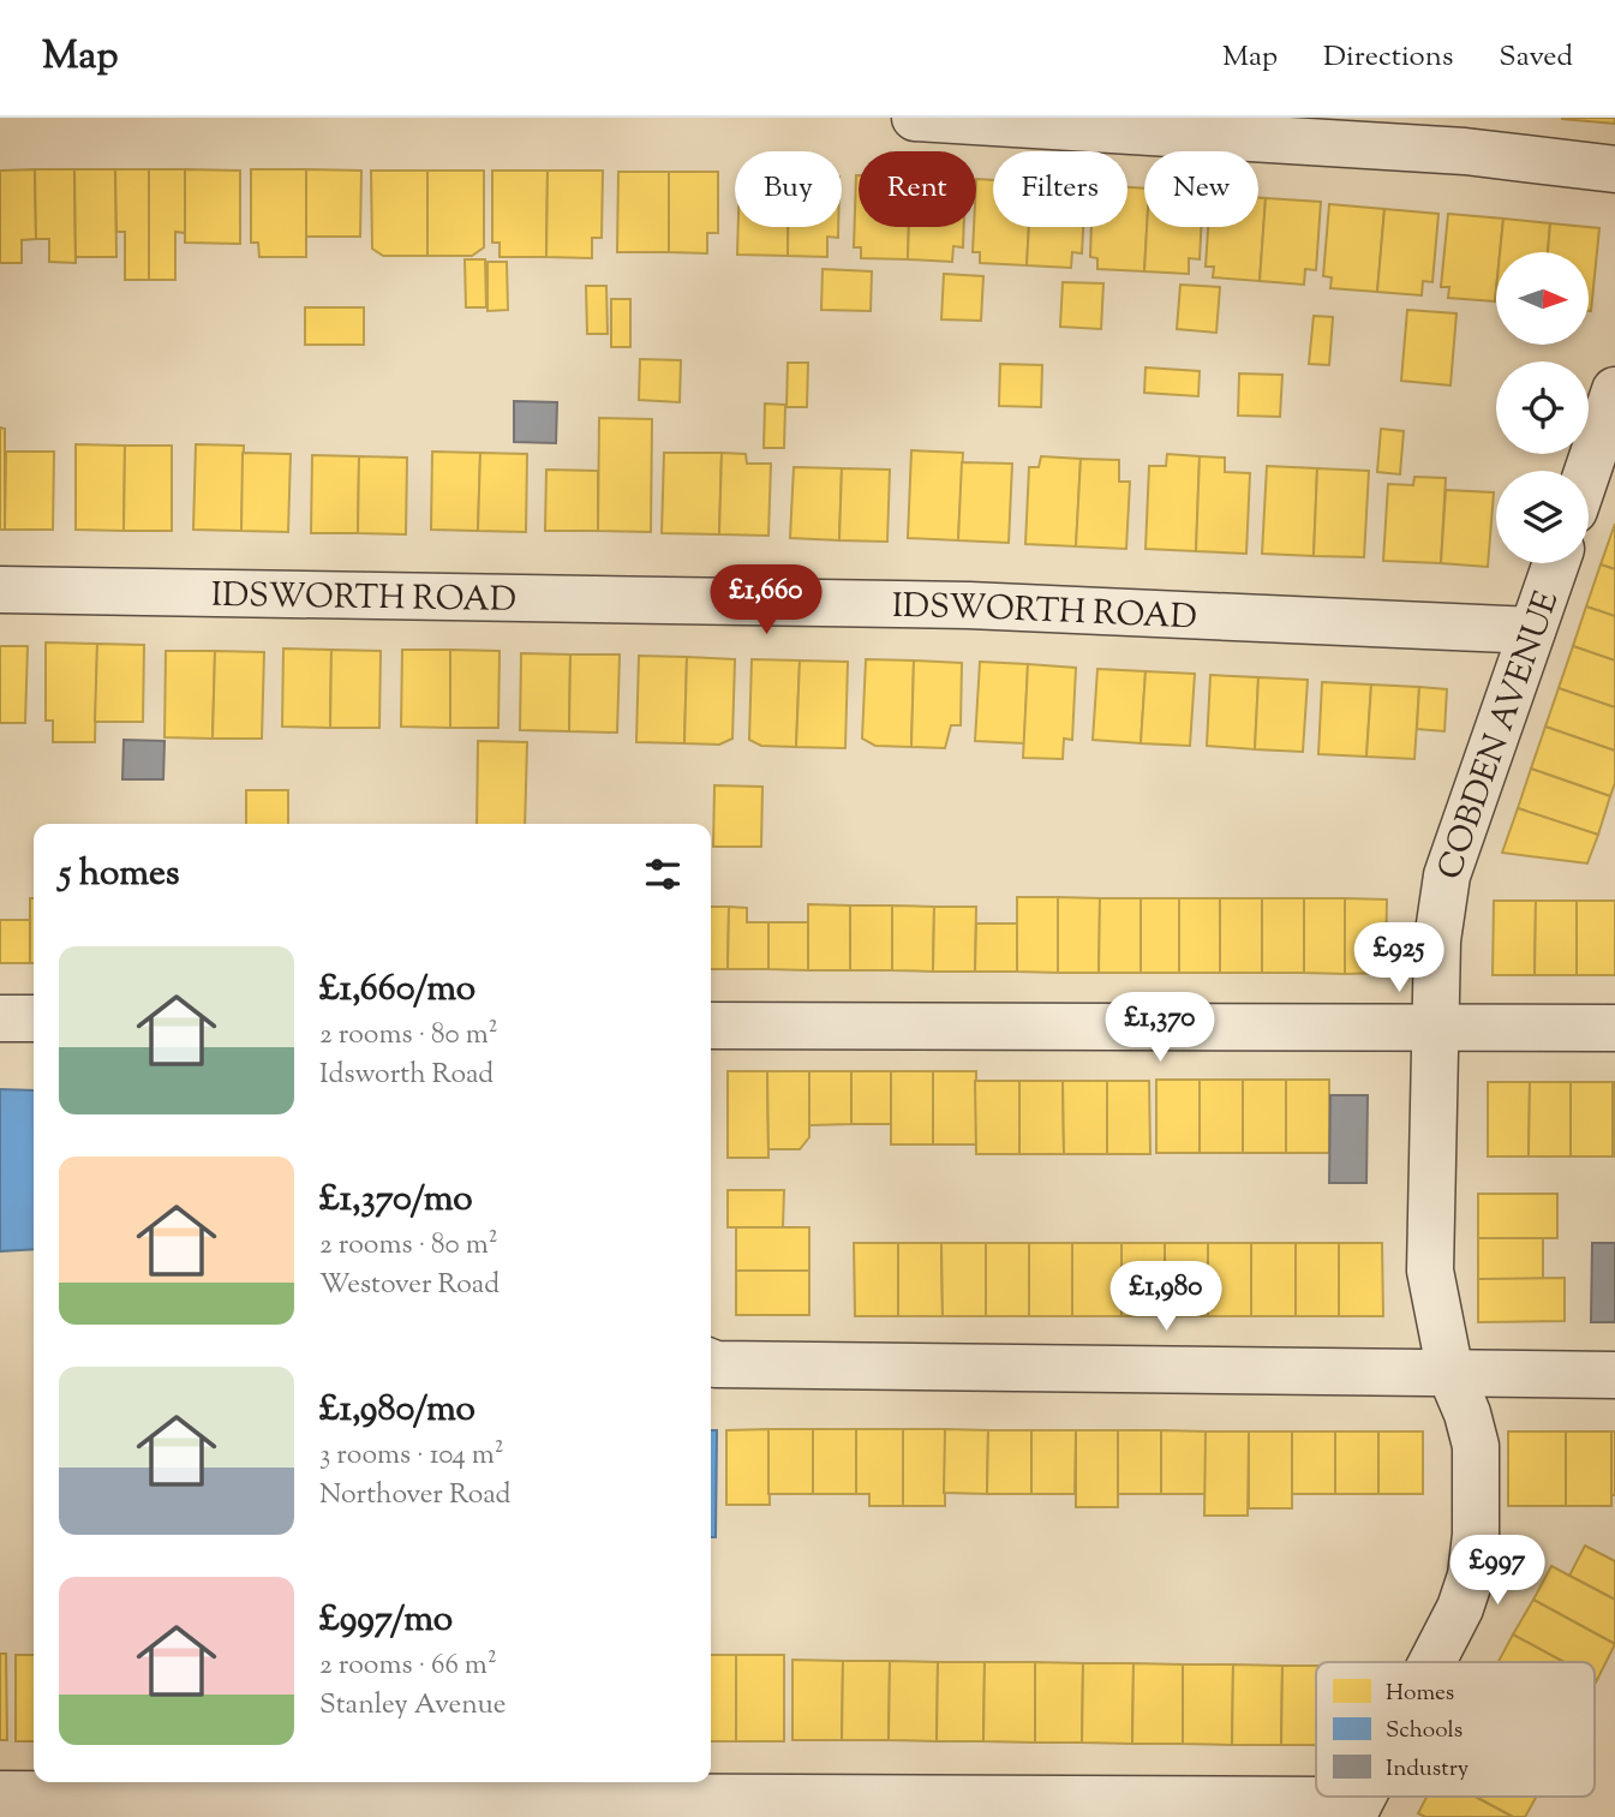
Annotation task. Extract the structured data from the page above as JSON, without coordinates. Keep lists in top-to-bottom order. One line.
{"streets":{"street":["IDSWORTH ROAD","COBDEN AVENUE"]},"crossings":[["IDSWORTH ROAD","COBDEN AVENUE"]],"legend":["Homes","Schools","Industry"],"north":"right","page":{"header":"Map","nav":["Map","Directions","Saved"],"chip":["Buy","Rent","Filters","New"],"price":["£1,660","£925","£1,370","£1,980","£997"],"heading":"5 homes","list":[{"name":"£1,660/mo","note":"2 rooms · 80 m² · Idsworth Road"},{"name":"£1,370/mo","note":"2 rooms · 80 m² · Westover Road"},{"name":"£1,980/mo","note":"3 rooms · 104 m² · Northover Road"},{"name":"£997/mo","note":"2 rooms · 66 m² · Stanley Avenue"}]}}
